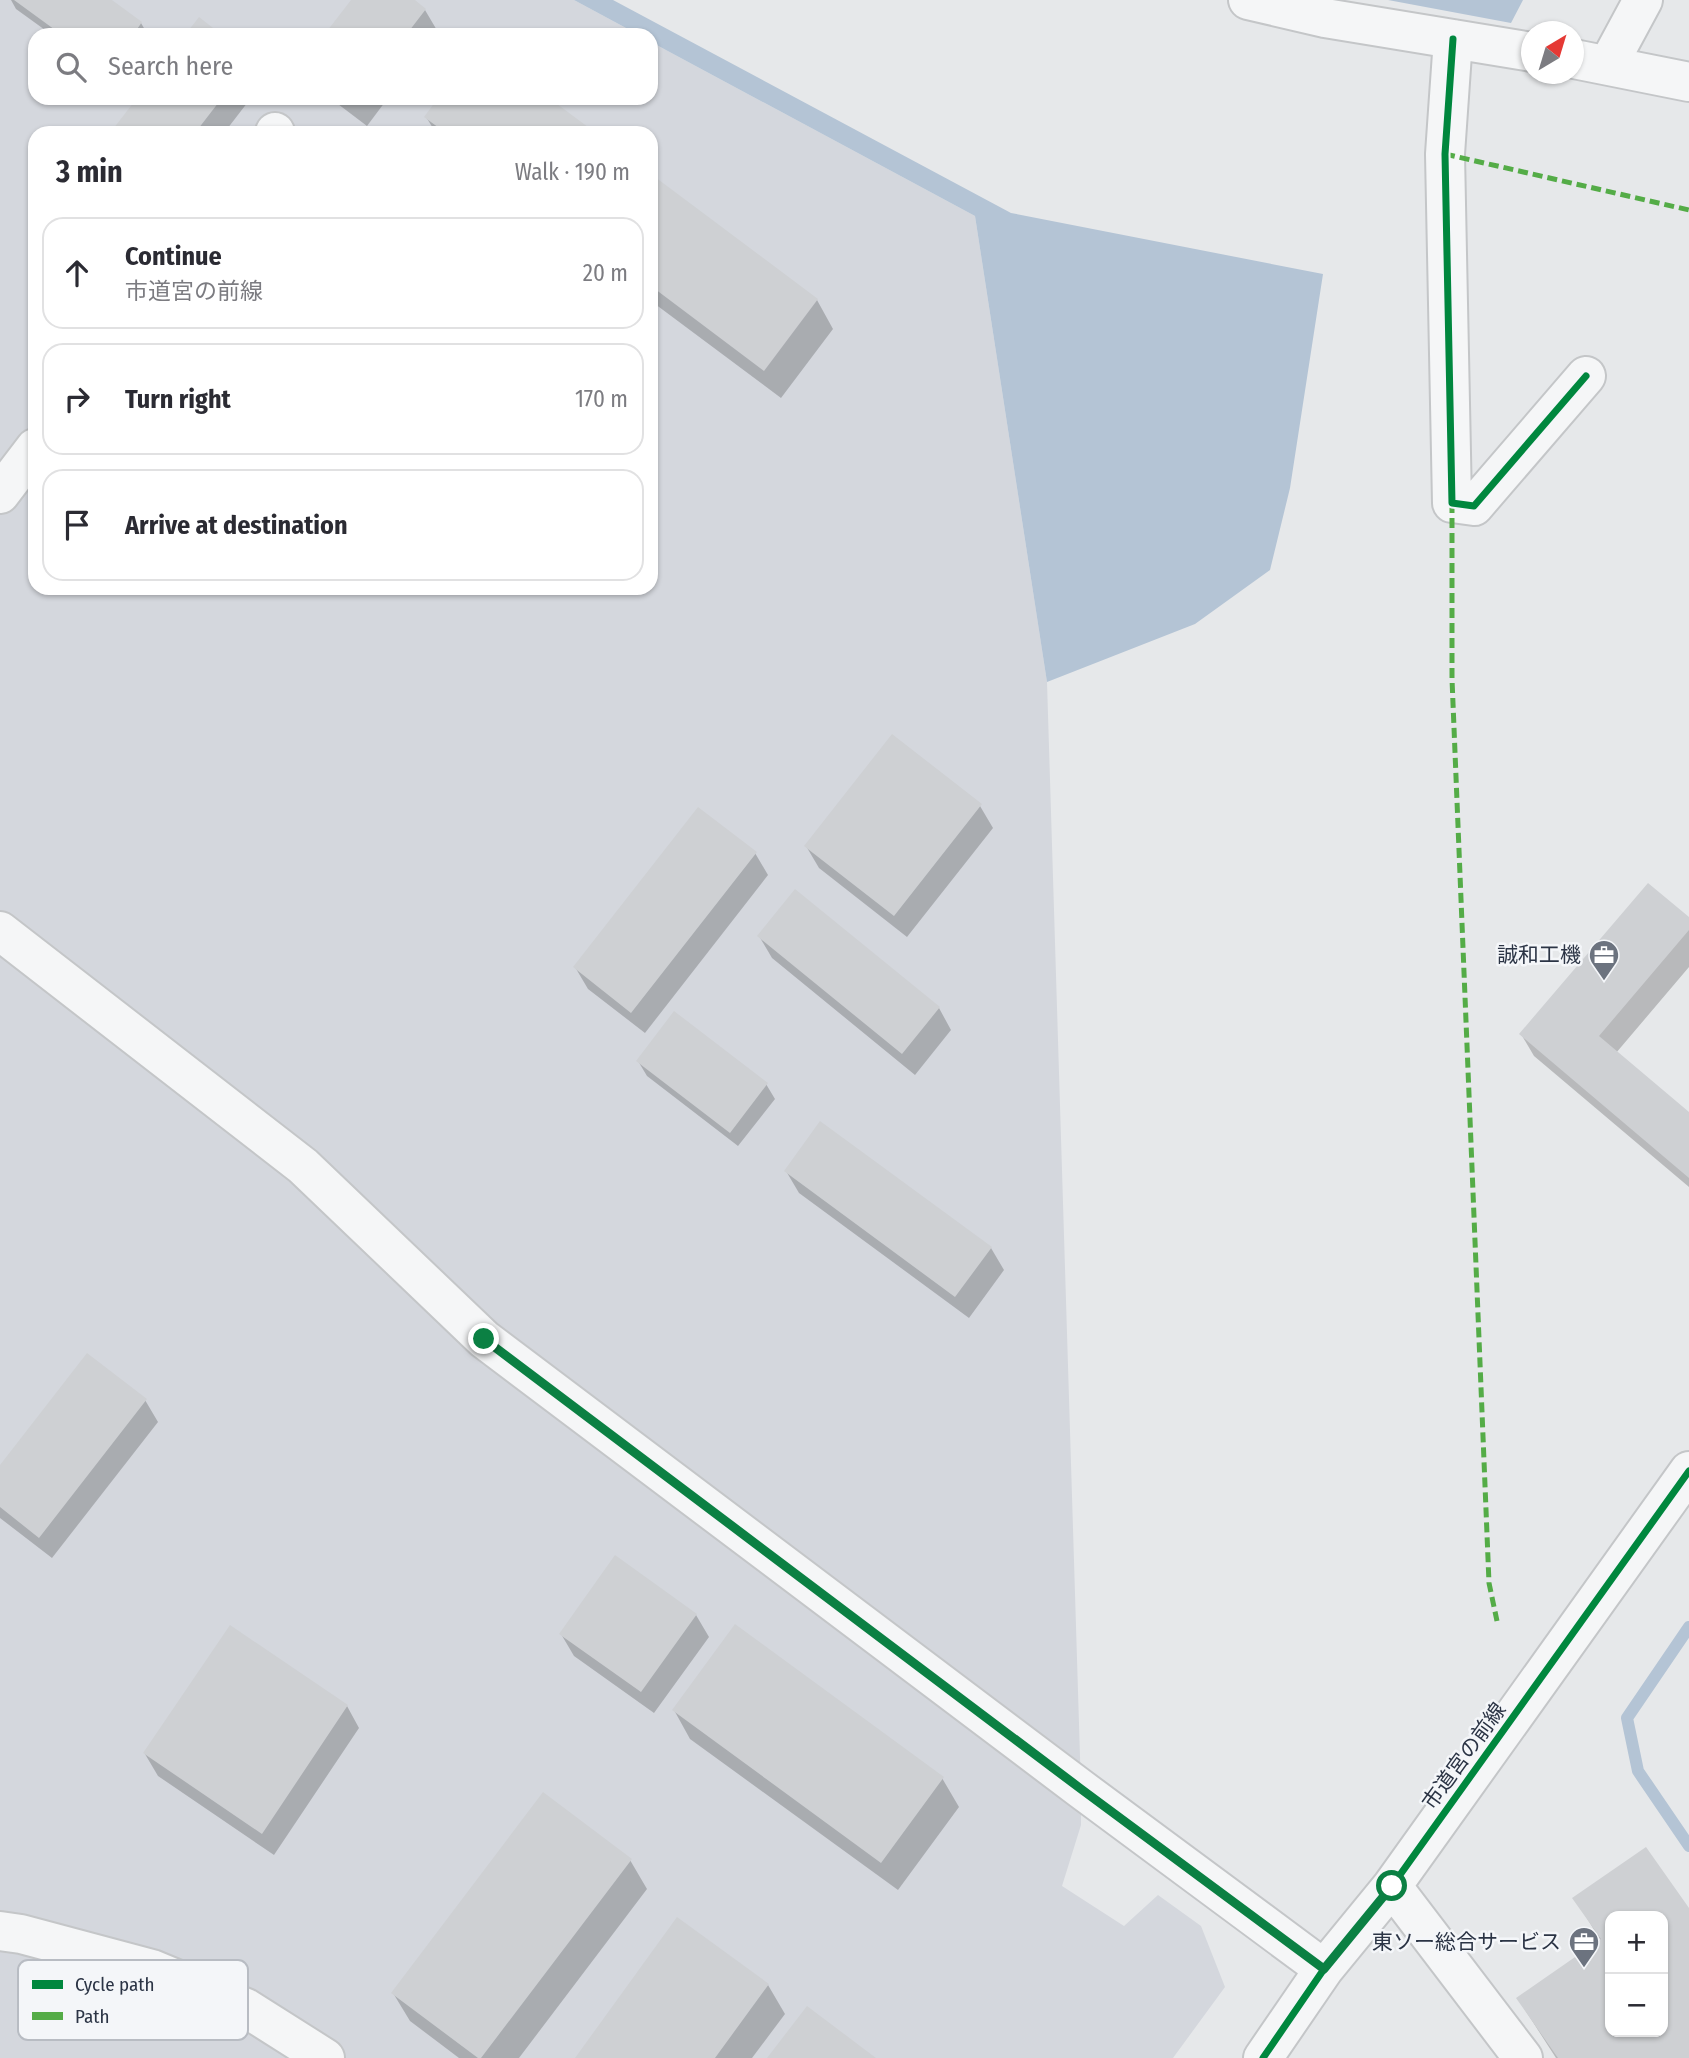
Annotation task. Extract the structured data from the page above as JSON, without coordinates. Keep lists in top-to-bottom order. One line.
{"streets":{"street":["市道宮の前線"]},"places":{"office":["誠和工機","東ソー総合サービス"]},"legend":["Cycle path","Path"],"north":"top right","page":{"search":"Search here","heading":["3 min","Walk · 190 m"],"list":[["Continue","市道宮の前線","20 m"],["Turn right","170 m"],"Arrive at destination"],"map_buttons":["+","−"]}}
